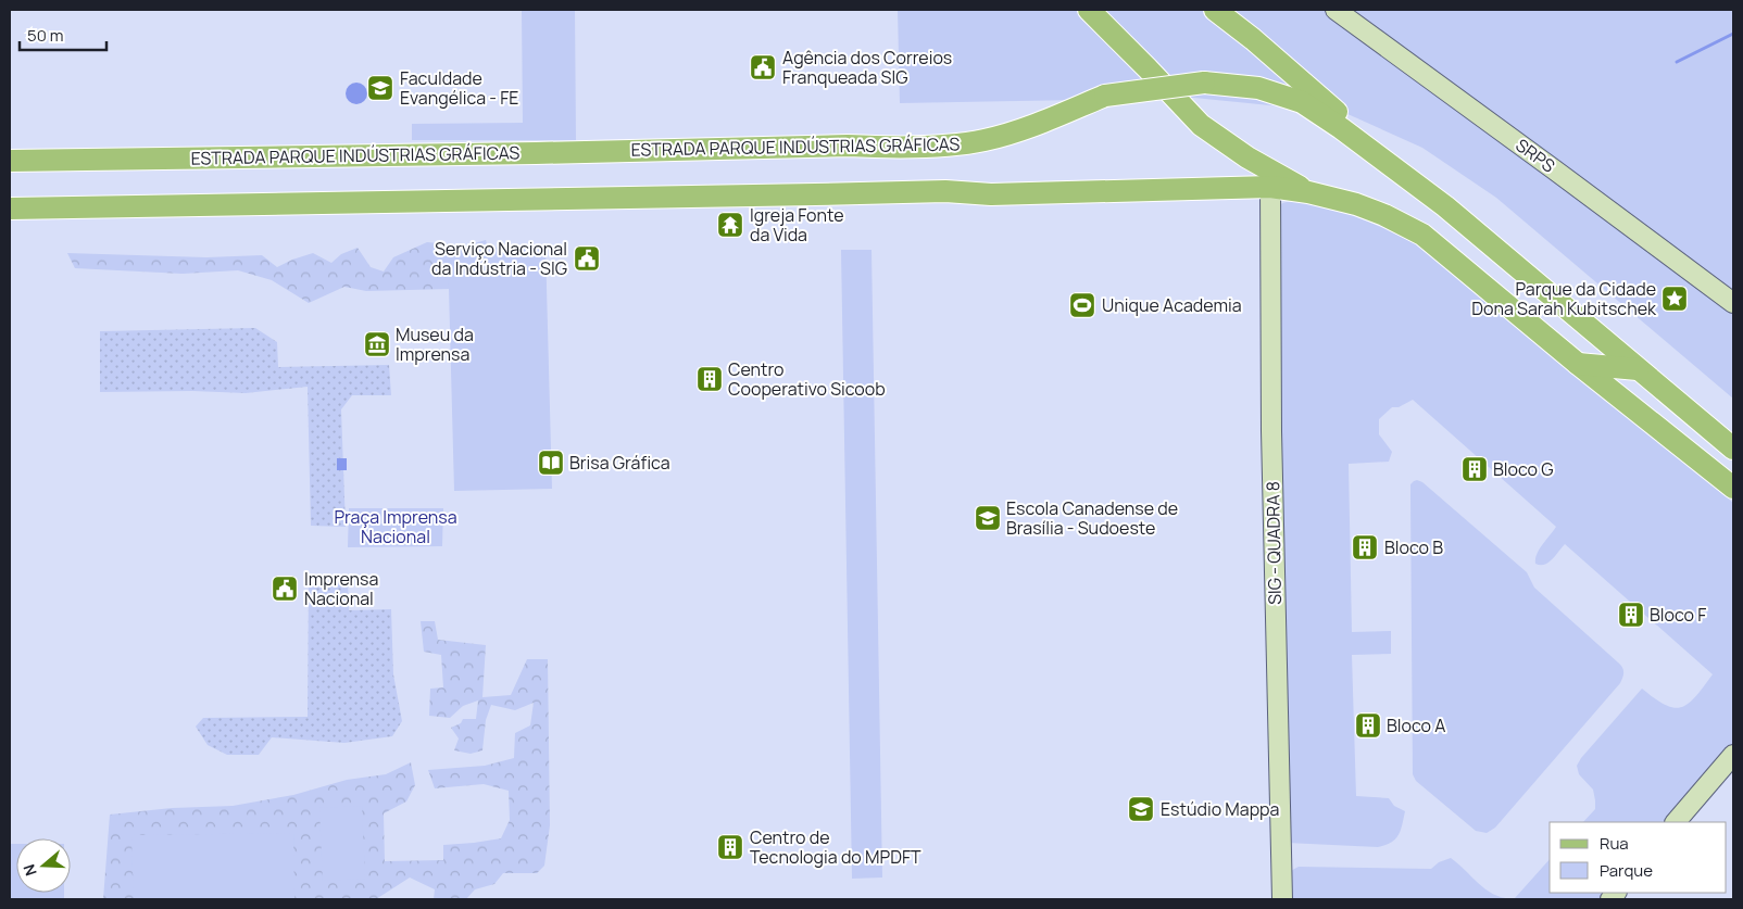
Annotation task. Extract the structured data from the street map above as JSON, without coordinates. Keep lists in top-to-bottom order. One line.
{"streets":{"main road":["ESTRADA PARQUE INDÚSTRIAS GRÁFICAS"],"street":["SRPS","SIG - QUADRA 8"]},"parks":["Praça Imprensa Nacional"],"places":{"public building":["Agência dos Correios Franqueada SIG","Serviço Nacional da Indústria - SIG","Imprensa Nacional"],"school or university":["Faculdade Evangélica - FE","Escola Canadense de Brasília - Sudoeste","Estúdio Mappa"],"temple":["Igreja Fonte da Vida"],"place":["Parque da Cidade Dona Sarah Kubitschek"],"sports":["Unique Academia"],"museum":["Museu da Imprensa"],"building":["Centro Cooperativo Sicoob","Bloco G","Bloco B","Bloco F","Bloco A","Centro de Tecnologia do MPDFT"],"library":["Brisa Gráfica"]},"legend":["Rua","Parque"],"scale_bar":"50 m","north":"left"}
